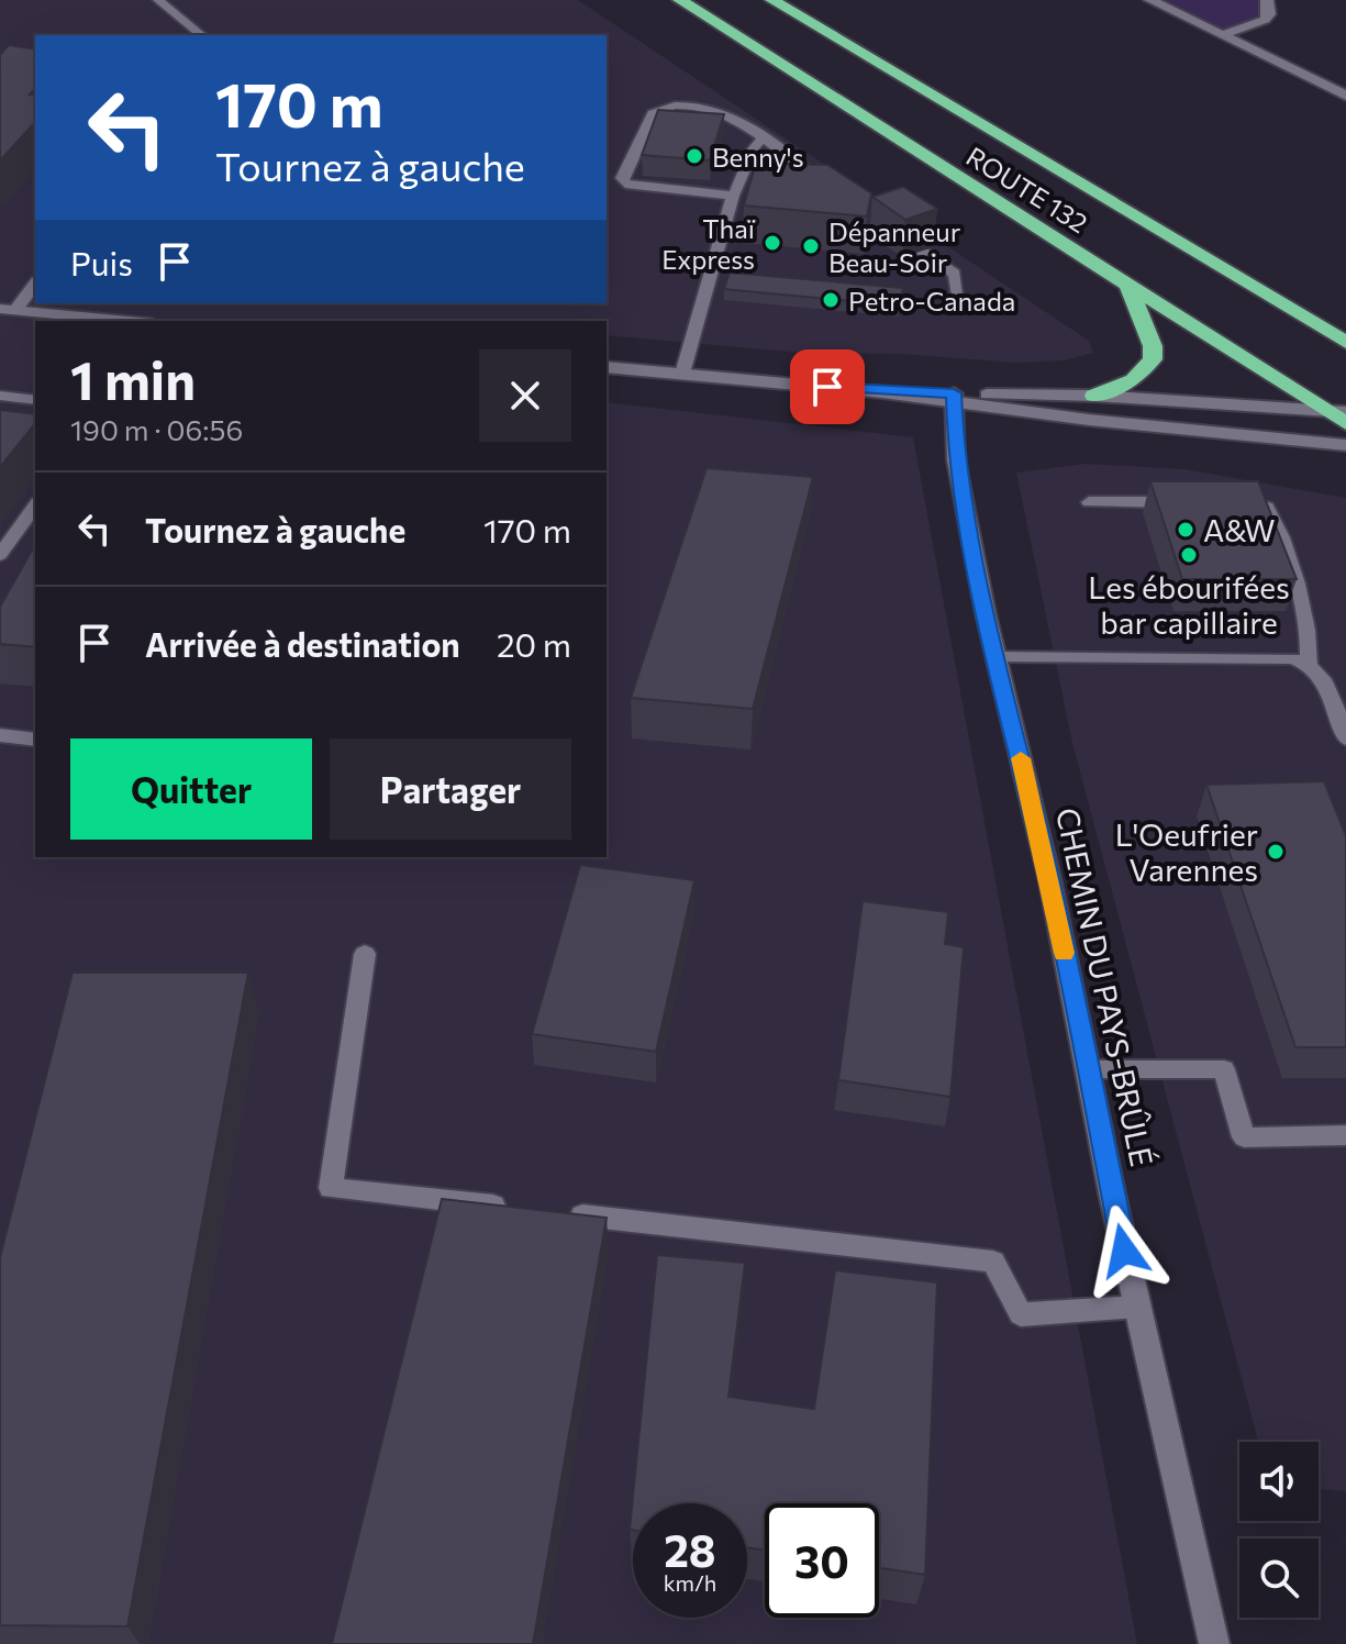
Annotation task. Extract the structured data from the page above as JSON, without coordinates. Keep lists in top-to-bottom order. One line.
{"streets":{"highway":["ROUTE 132"],"street":["CHEMIN DU PAYS-BRÛLÉ"]},"places":["Benny's","Thaï Express","Dépanneur Beau-Soir","Petro-Canada","A&W","Les ébourifées bar capillaire","L'Oeufrier Varennes"],"page":{"turn":["170 m","Tournez à gauche"],"then":"Puis","heading":["1 min","190 m · 06:56"],"list":[{"name":"Tournez à gauche","value":"170 m"},{"name":"Arrivée à destination","value":"20 m"}],"buttons":["Quitter","Partager"],"speed":"28 km/h","limit":"30"}}
